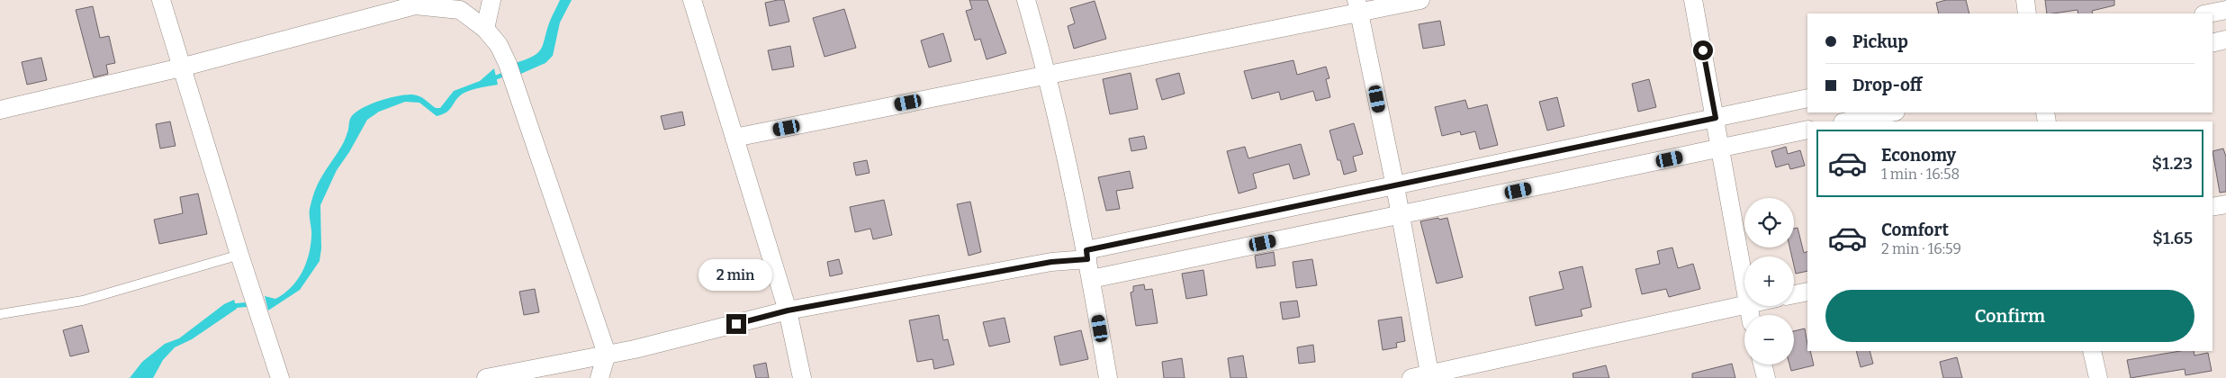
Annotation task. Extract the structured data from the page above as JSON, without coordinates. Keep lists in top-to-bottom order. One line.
{"page":{"banner":["Pickup","Drop-off"],"list":[{"name":"Economy","note":"1 min · 16:58","value":"$1.23"},{"name":"Comfort","note":"2 min · 16:59","value":"$1.65"}],"map_buttons":["+","−"],"bubble":"2 min","buttons":"Confirm"}}
